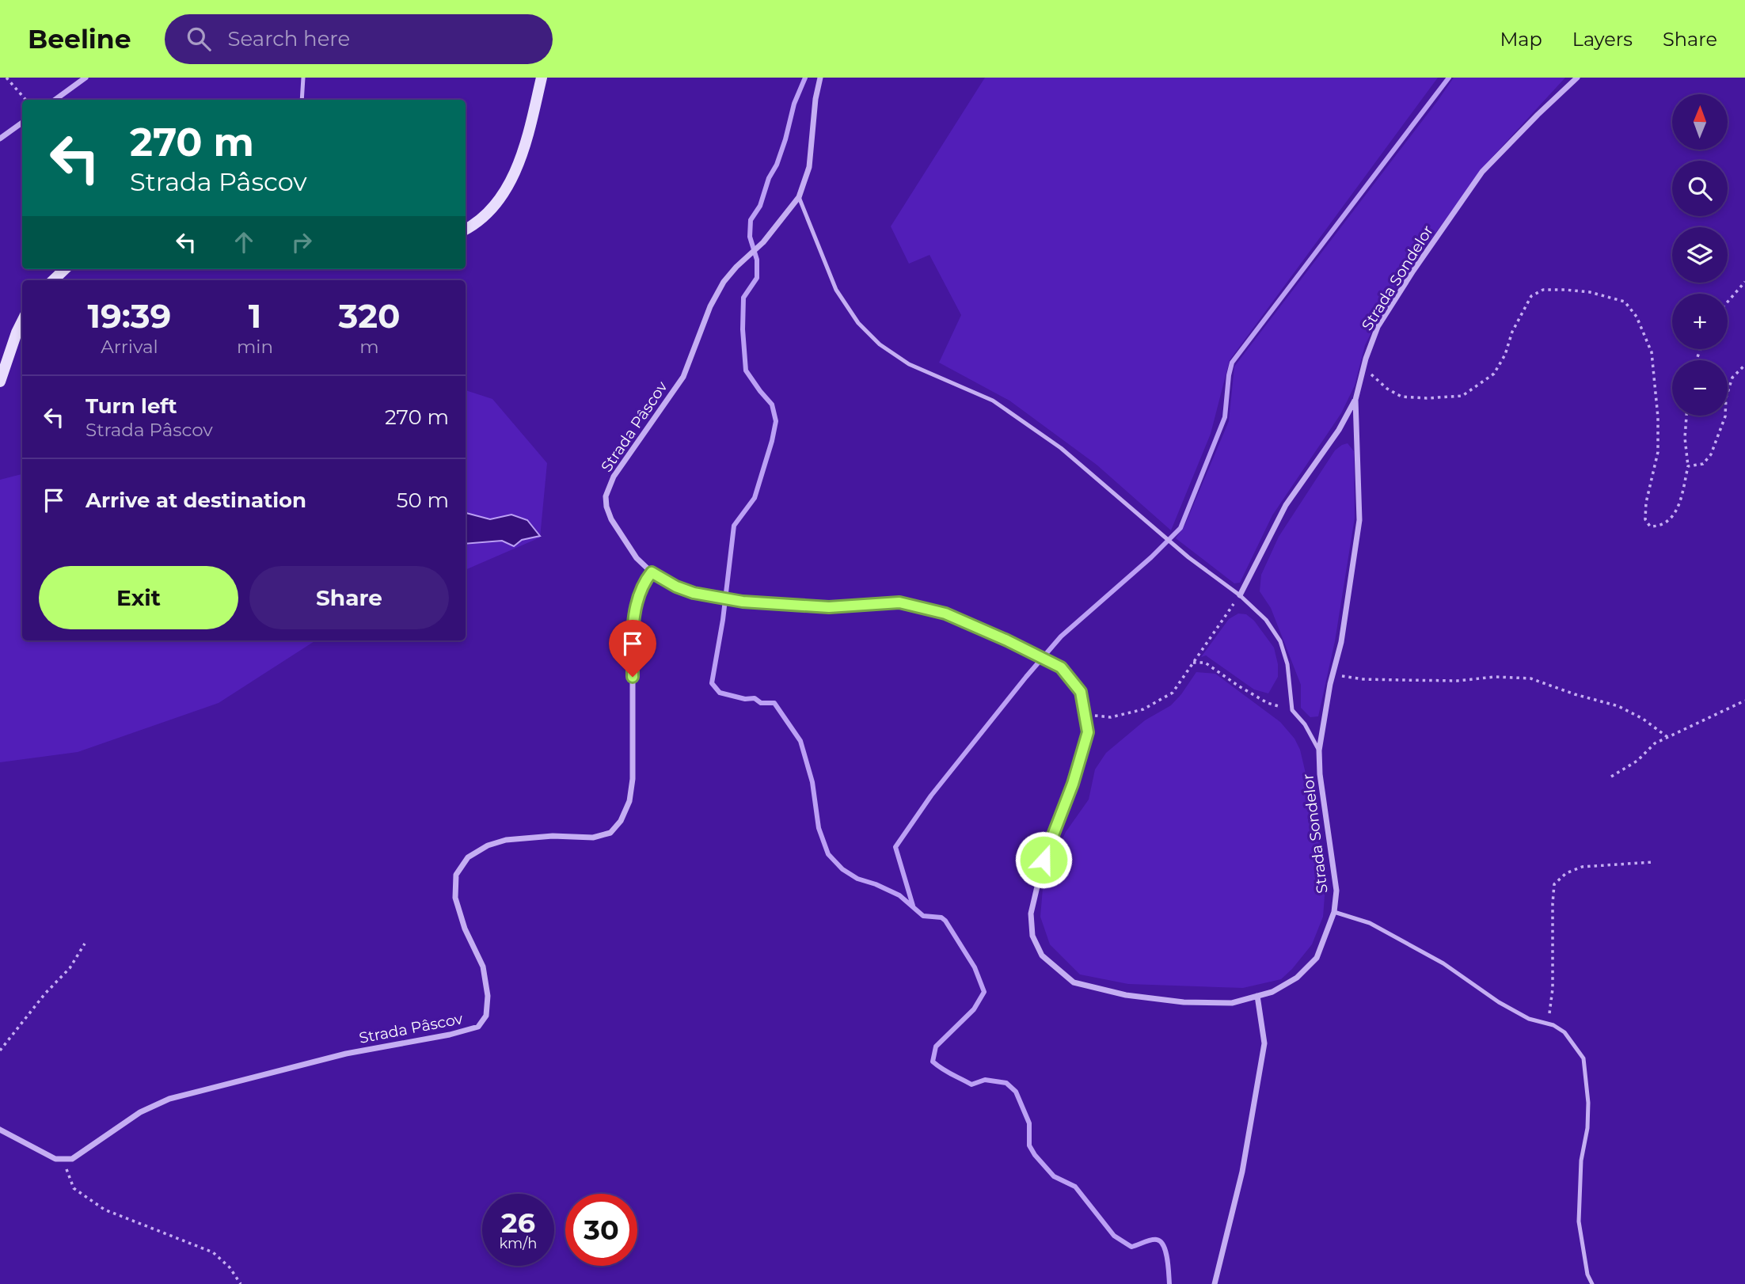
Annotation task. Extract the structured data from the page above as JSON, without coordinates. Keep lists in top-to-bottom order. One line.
{"streets":{"street":["Strada Sondelor","Strada Pâscov"]},"crossings":[["Strada Sondelor","Strada Pâscov"]],"north":"top","page":{"header":"Beeline","search":"Search here","nav":["Map","Layers","Share"],"map_buttons":["+","−"],"turn":["270 m","Strada Pâscov"],"eta":["19:39","Arrival","1","min","320","m"],"list":[{"name":"Turn left","note":"Strada Pâscov","value":"270 m"},{"name":"Arrive at destination","value":"50 m"}],"buttons":["Exit","Share"],"speed":"26 km/h","limit":"30"}}
